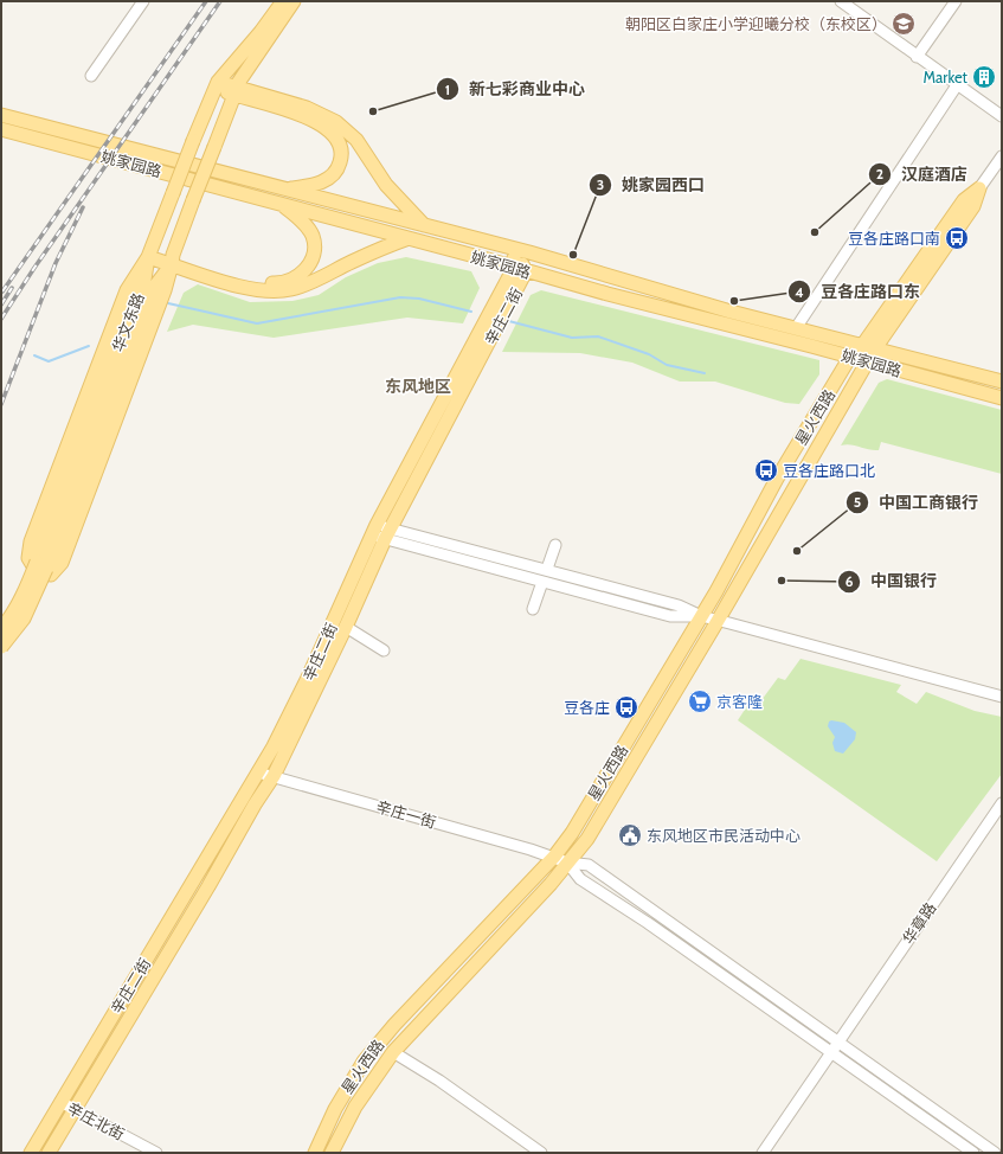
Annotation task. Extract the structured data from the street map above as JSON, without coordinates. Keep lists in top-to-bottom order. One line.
{"streets":{"main road":["姚家园路","辛庄二街","华文东路","星火西路"],"street":["辛庄一街","华章路","辛庄北街"]},"crossings":[["姚家园路","辛庄二街"],["姚家园路","星火西路"],["辛庄二街","辛庄一街"],["辛庄二街","辛庄北街"],["星火西路","辛庄一街"]],"districts":["东风地区"],"places":{"school or university":["朝阳区白家庄小学迎曦分校（东校区）"],"building":["Market"],"other":["新七彩商业中心","汉庭酒店","姚家园西口","豆各庄路口东","中国工商银行","中国银行"],"bus stop":["豆各庄路口南","豆各庄路口北","豆各庄"],"supermarket":["京客隆"],"public building":["东风地区市民活动中心"]}}
